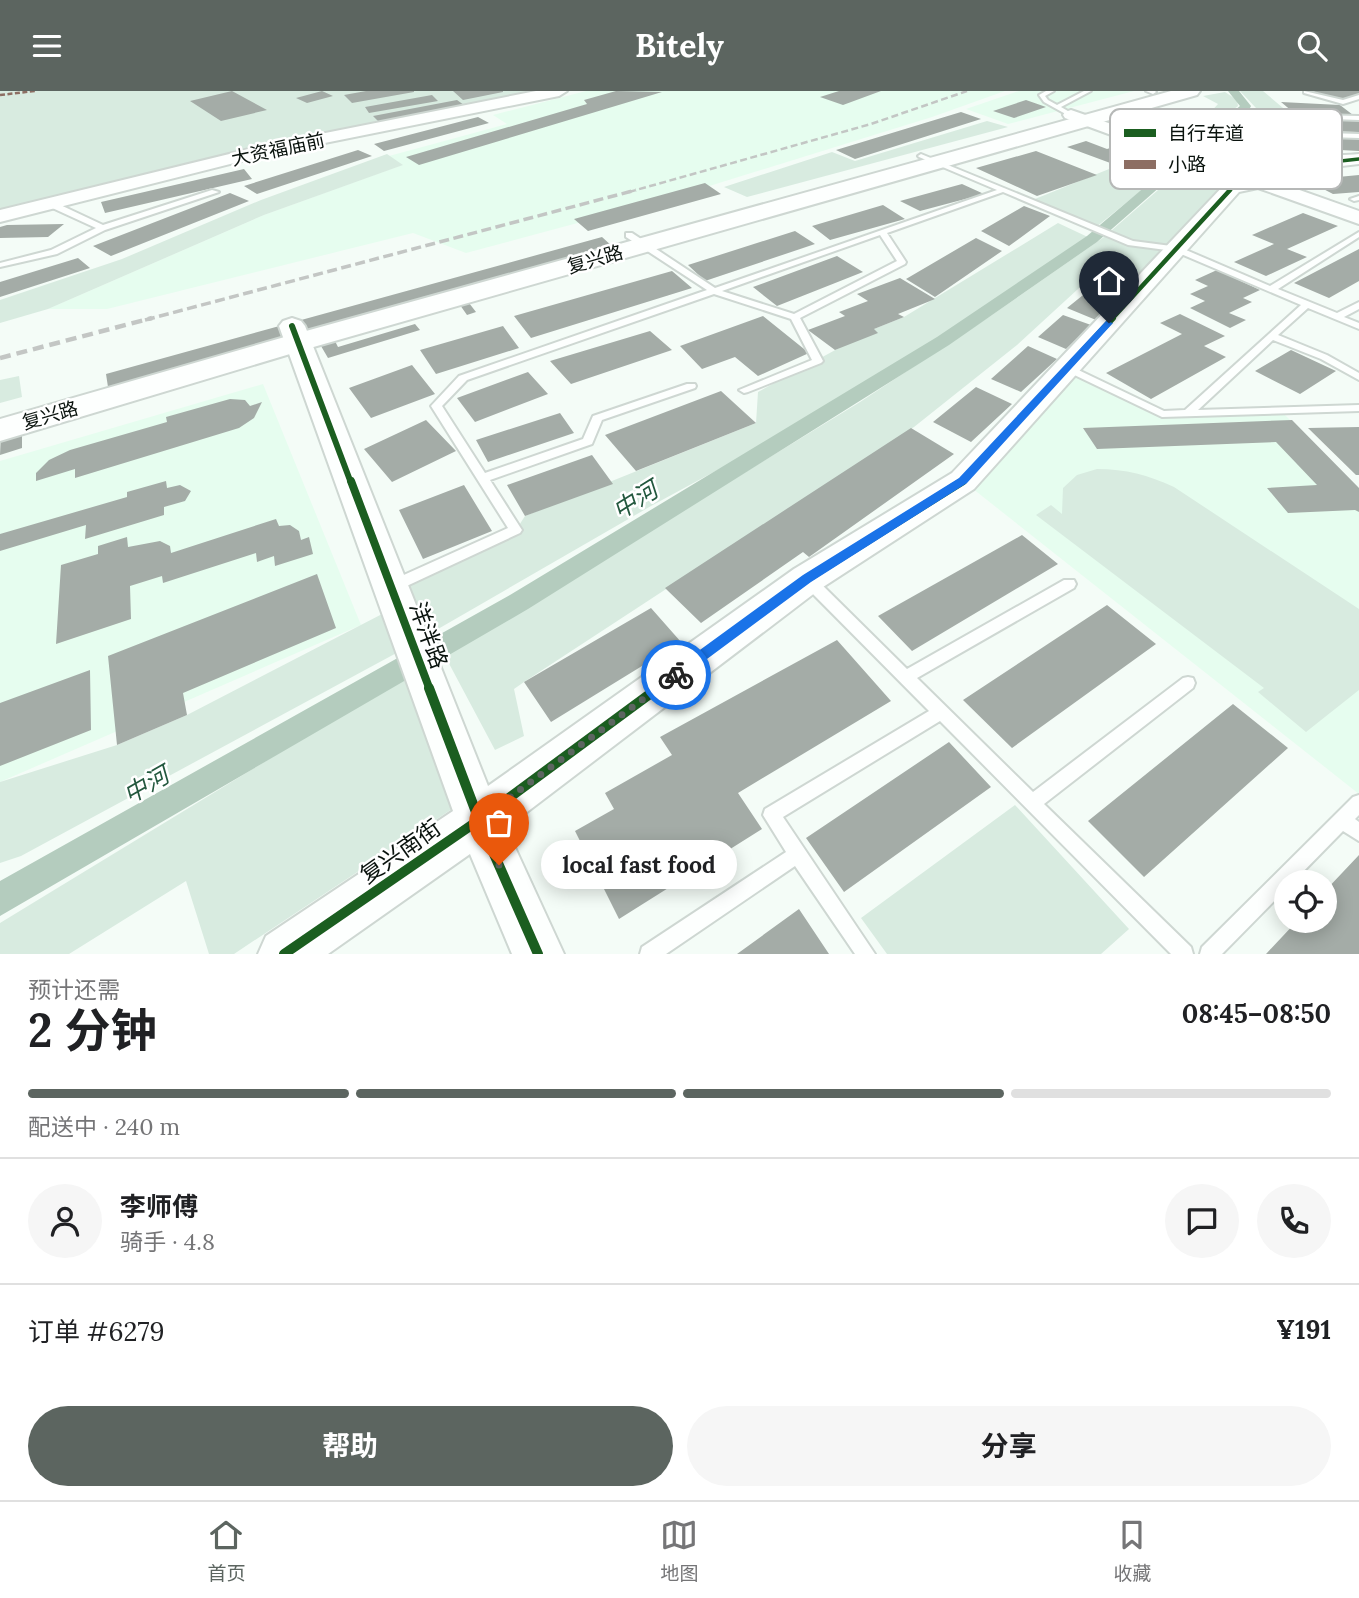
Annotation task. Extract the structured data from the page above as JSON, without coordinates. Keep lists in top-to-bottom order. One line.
{"streets":{"main road":["复兴路"],"street":["大资福庙前","洋泮路","复兴南街"]},"crossings":[["复兴路","洋泮路"],["洋泮路","复兴南街"]],"water":["中河"],"places":["local fast food"],"legend":["自行车道","小路"],"page":{"header":"Bitely","bubble":"local fast food","heading":["2 分钟","预计还需","08:45–08:50"],"panel":["李师傅","骑手 · 4.8","订单 #6279","¥191"],"bar":"配送中 · 240 m","buttons":["帮助","分享"],"tabs":["首页","地图","收藏"]}}
